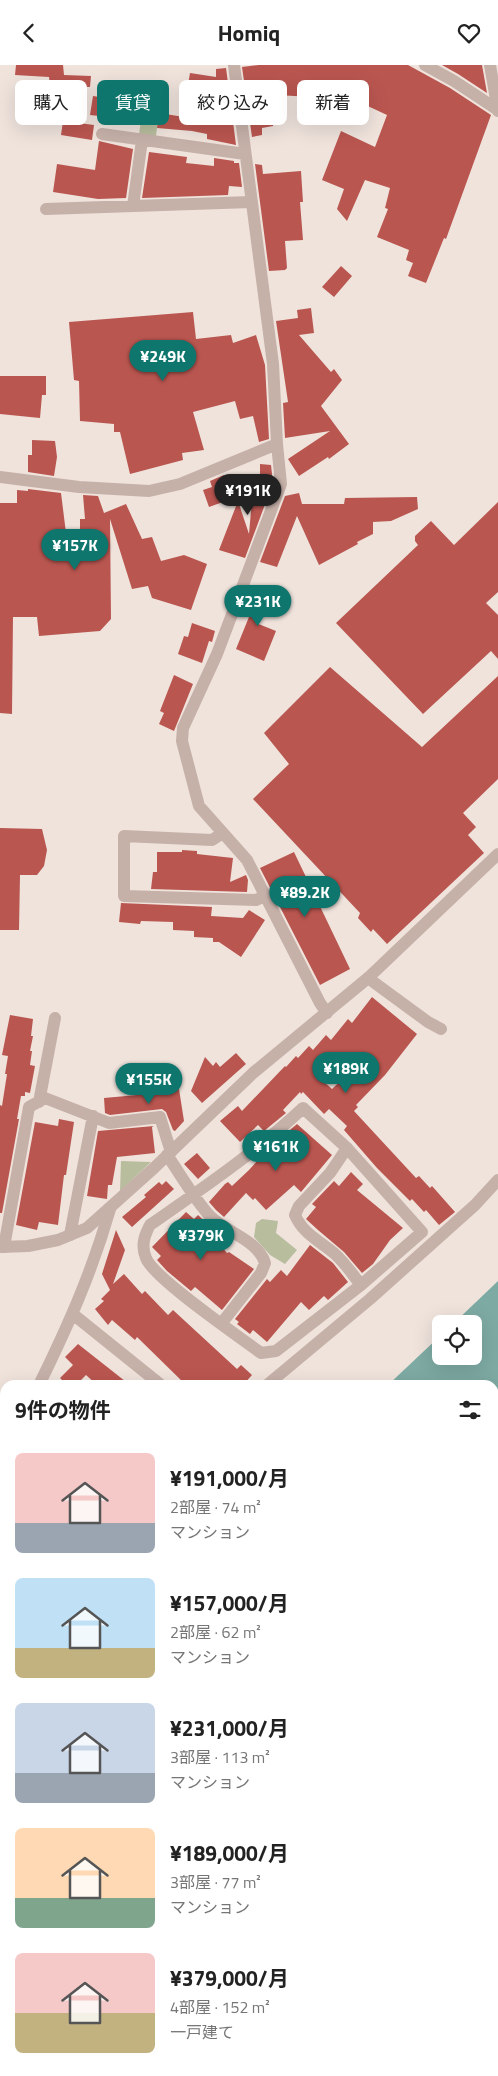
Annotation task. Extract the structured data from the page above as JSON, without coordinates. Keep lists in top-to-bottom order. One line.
{"page":{"header":"Homiq","chip":["購入","賃貸","絞り込み","新着"],"price":["¥249K","¥191K","¥157K","¥231K","¥89.2K","¥189K","¥155K","¥161K","¥379K"],"heading":"9件の物件","list":[{"name":"¥191,000/月","note":"2部屋 · 74 m² · マンション"},{"name":"¥157,000/月","note":"2部屋 · 62 m² · マンション"},{"name":"¥231,000/月","note":"3部屋 · 113 m² · マンション"},{"name":"¥189,000/月","note":"3部屋 · 77 m² · マンション"},{"name":"¥379,000/月","note":"4部屋 · 152 m² · 一戸建て"}]}}
